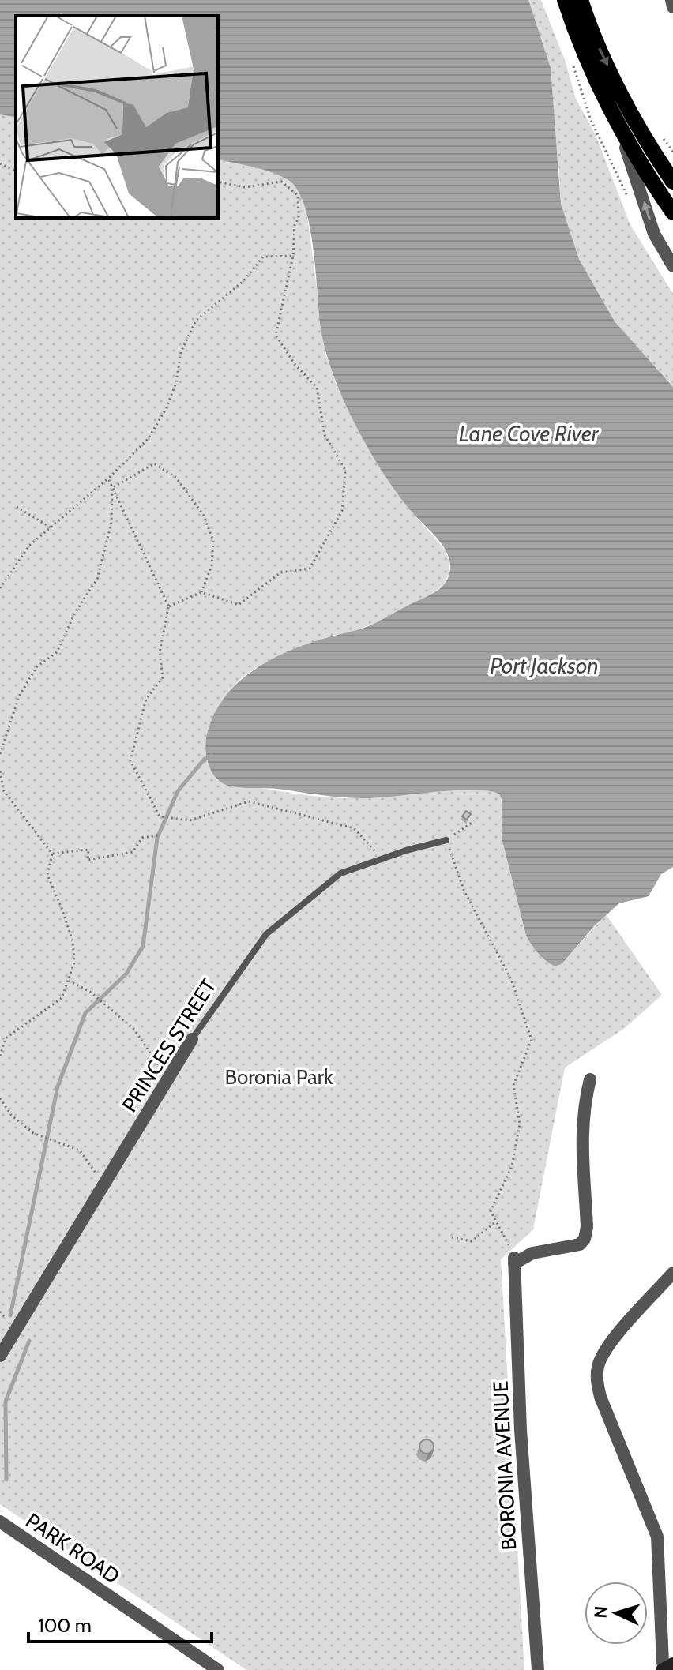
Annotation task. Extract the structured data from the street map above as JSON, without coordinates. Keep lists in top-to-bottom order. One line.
{"streets":{"street":["PRINCES STREET","BORONIA AVENUE","PARK ROAD"]},"water":["Lane Cove River","Port Jackson"],"parks":["Boronia Park"],"scale_bar":"100 m","north":"left"}
